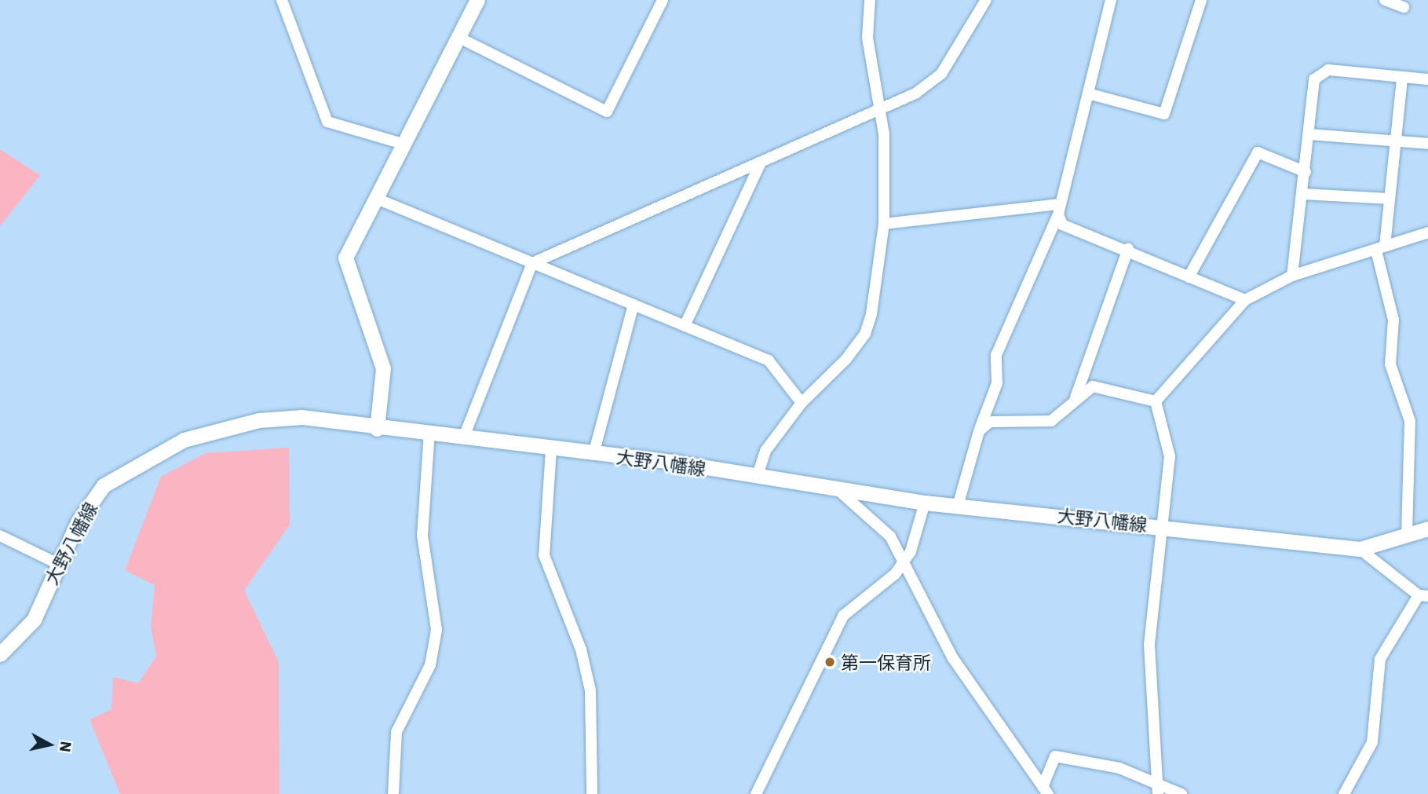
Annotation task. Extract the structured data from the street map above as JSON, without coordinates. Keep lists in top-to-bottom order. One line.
{"streets":{"main road":["大野八幡線"]},"places":["第一保育所"],"north":"right"}
